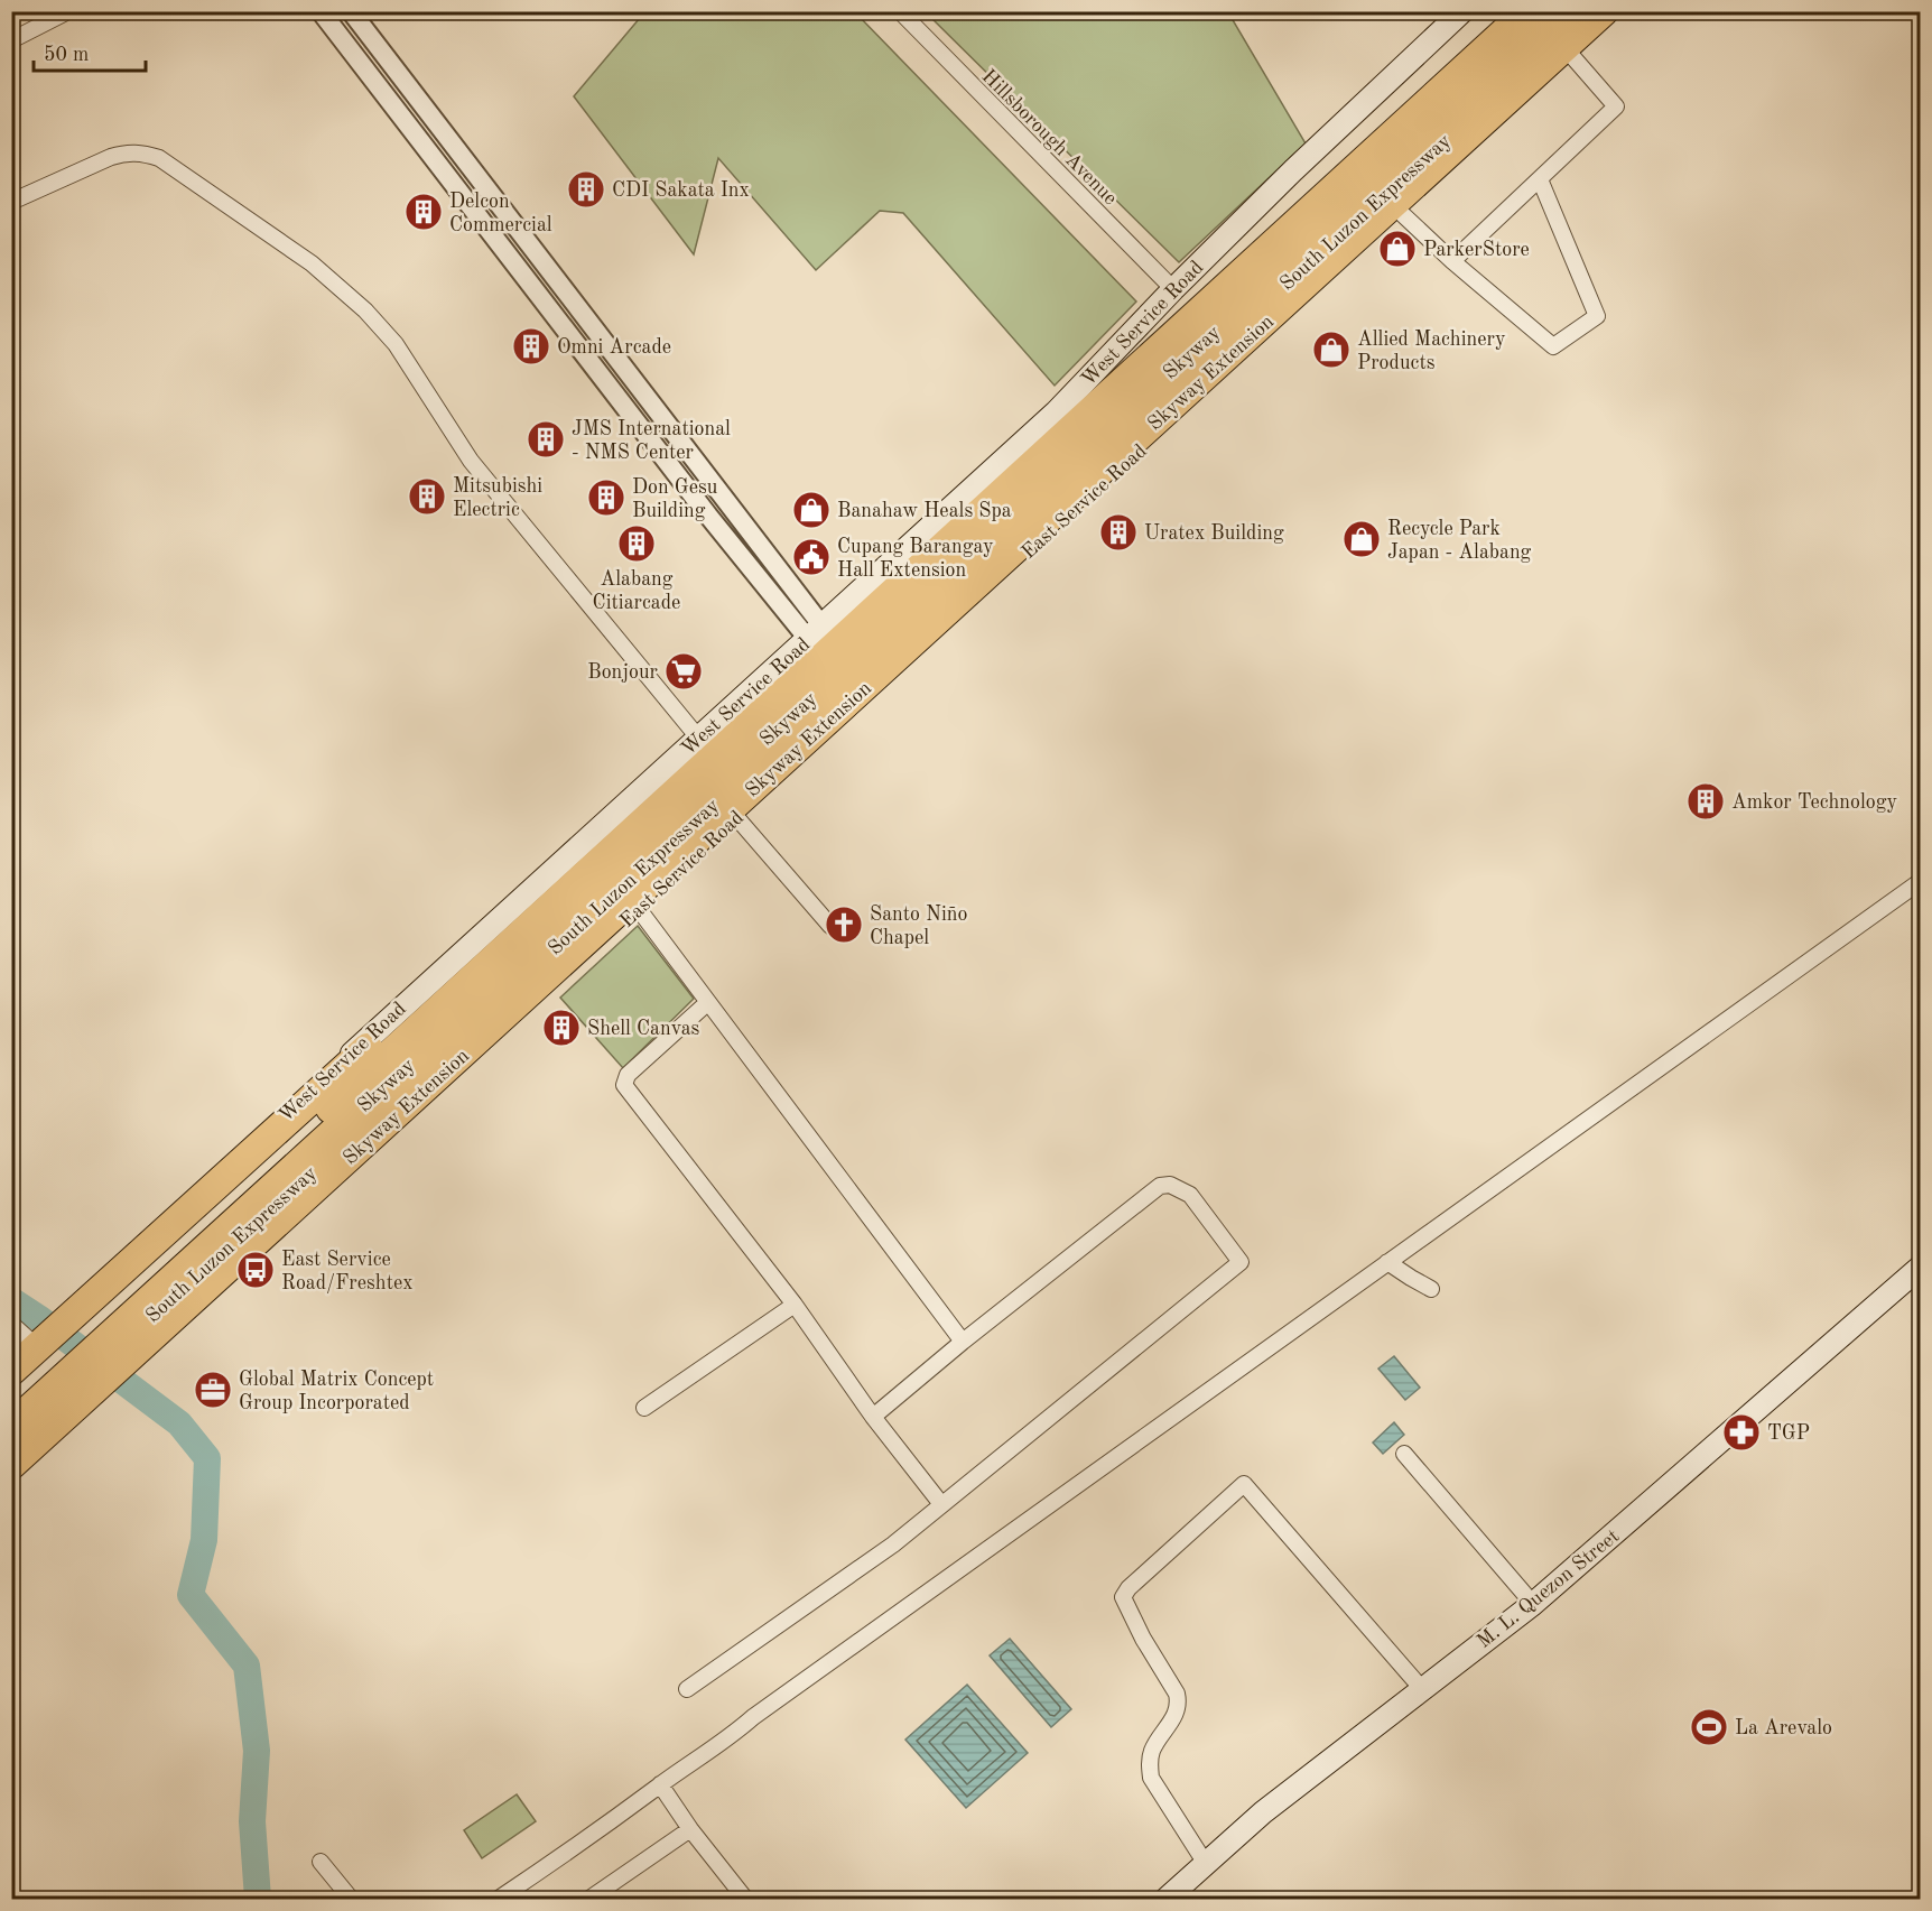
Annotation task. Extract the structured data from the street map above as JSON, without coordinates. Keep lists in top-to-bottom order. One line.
{"streets":{"highway":["South Luzon Expressway","Skyway","Skyway Extension"],"main road":["West Service Road","East Service Road","M. L. Quezon Street"],"street":["Hillsborough Avenue"]},"crossings":[["Hillsborough Avenue","West Service Road"],["South Luzon Expressway","West Service Road"],["South Luzon Expressway","East Service Road"]],"places":{"building":["CDI Sakata Inx","Delcon Commercial","Omni Arcade","JMS International - NMS Center","Mitsubishi Electric","Don Gesu Building","Uratex Building","Alabang Citiarcade","Amkor Technology","Shell Canvas"],"shop":["ParkerStore","Allied Machinery Products","Banahaw Heals Spa","Recycle Park Japan - Alabang"],"public building":["Cupang Barangay Hall Extension"],"supermarket":["Bonjour"],"church":["Santo Niño Chapel"],"bus stop":["East Service Road/Freshtex"],"office":["Global Matrix Concept Group Incorporated"],"pharmacy":["TGP"],"sports":["La Arevalo"]},"scale_bar":"50 m"}
